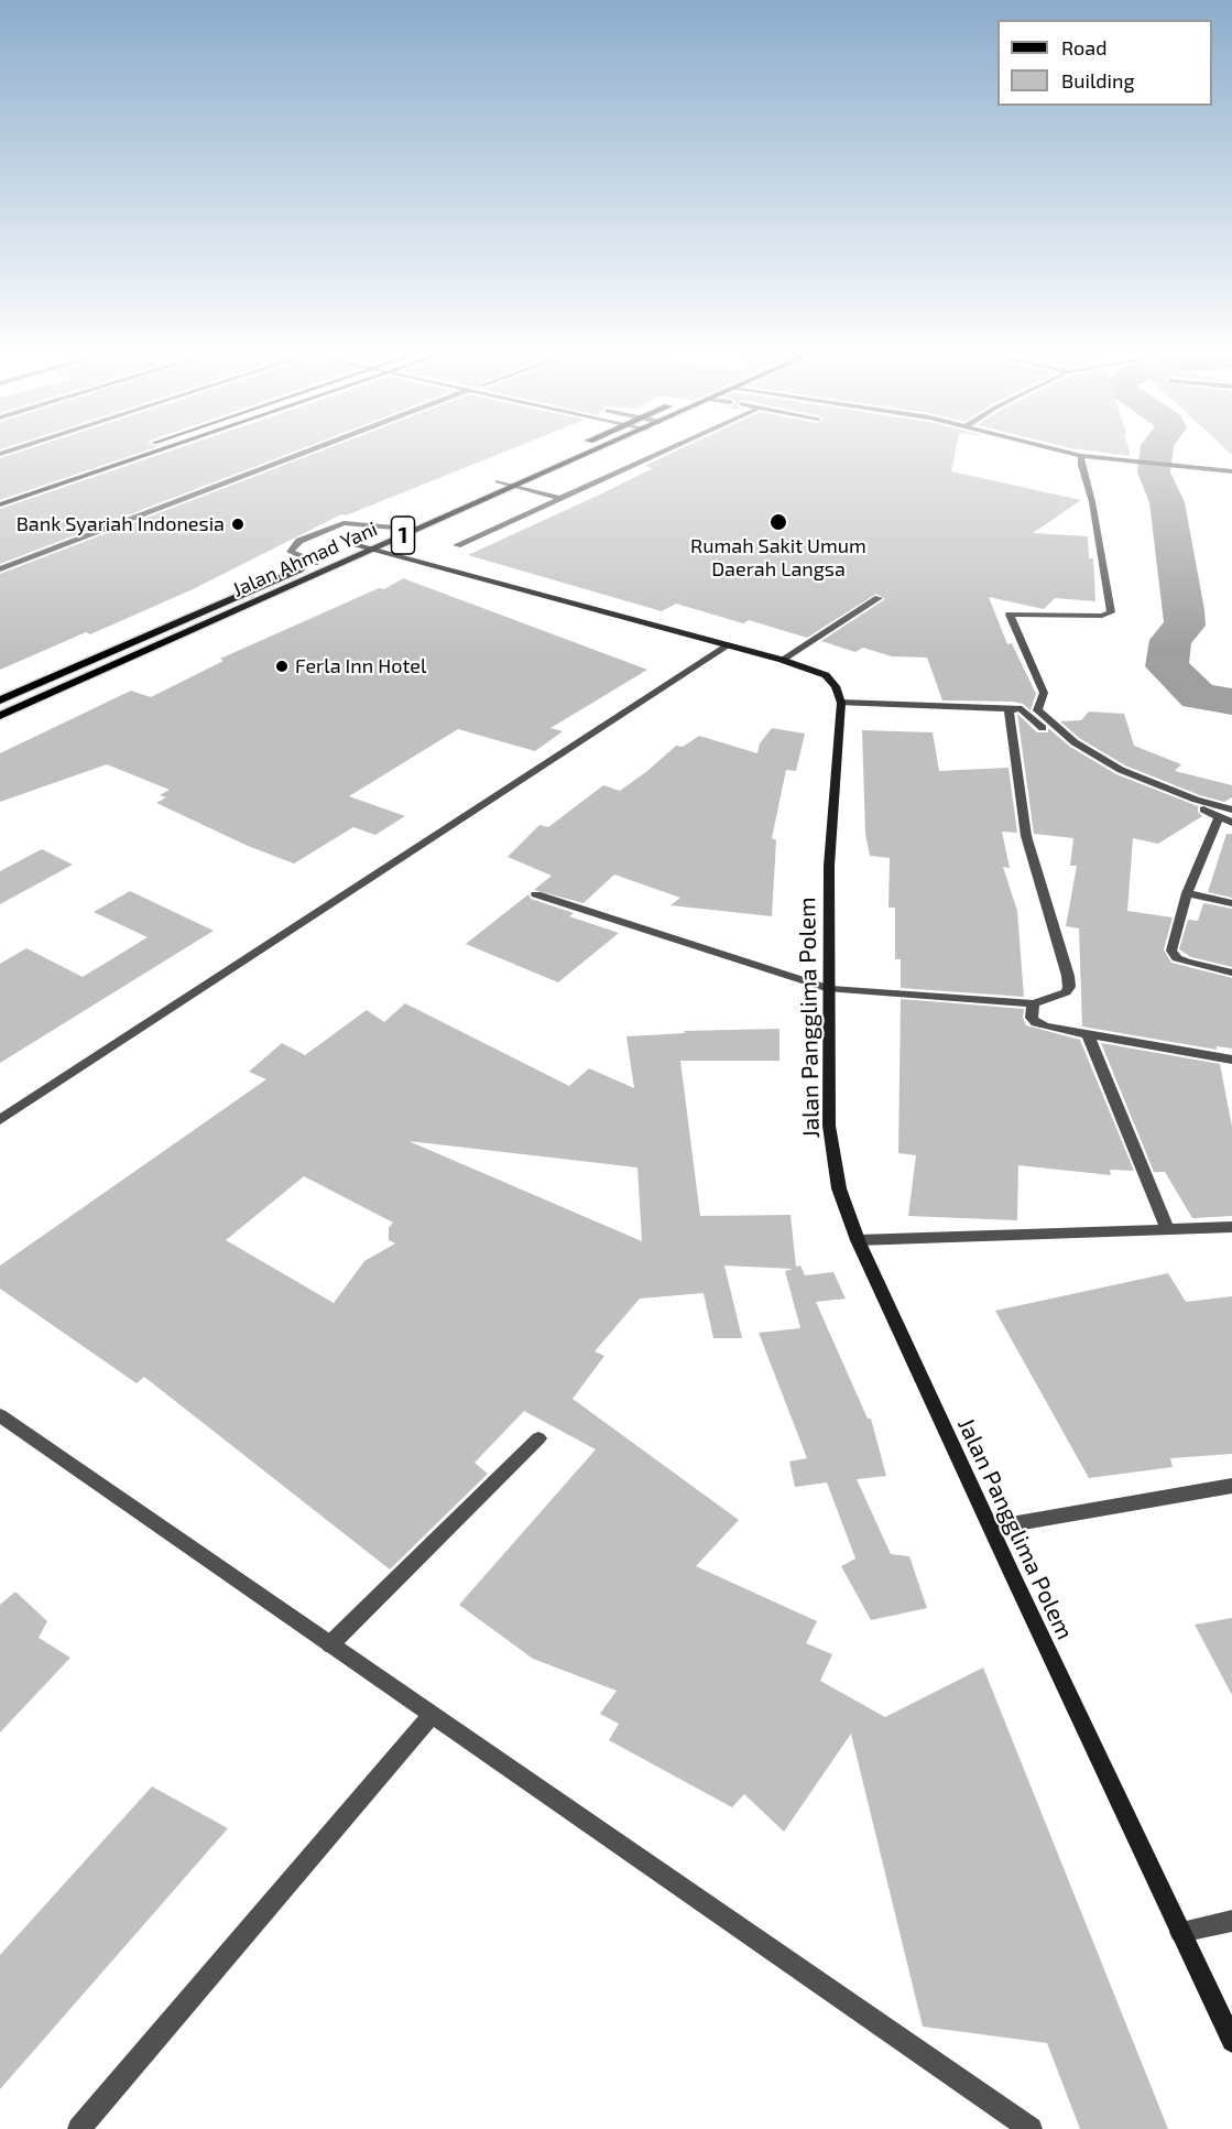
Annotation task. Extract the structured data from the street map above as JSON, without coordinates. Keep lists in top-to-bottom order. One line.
{"streets":{"main road":["1","Jalan Ahmad Yani"],"street":["Jalan Pangglima Polem"]},"places":["Rumah Sakit Umum Daerah Langsa","Bank Syariah Indonesia","Ferla Inn Hotel"],"legend":["Road","Building"]}
